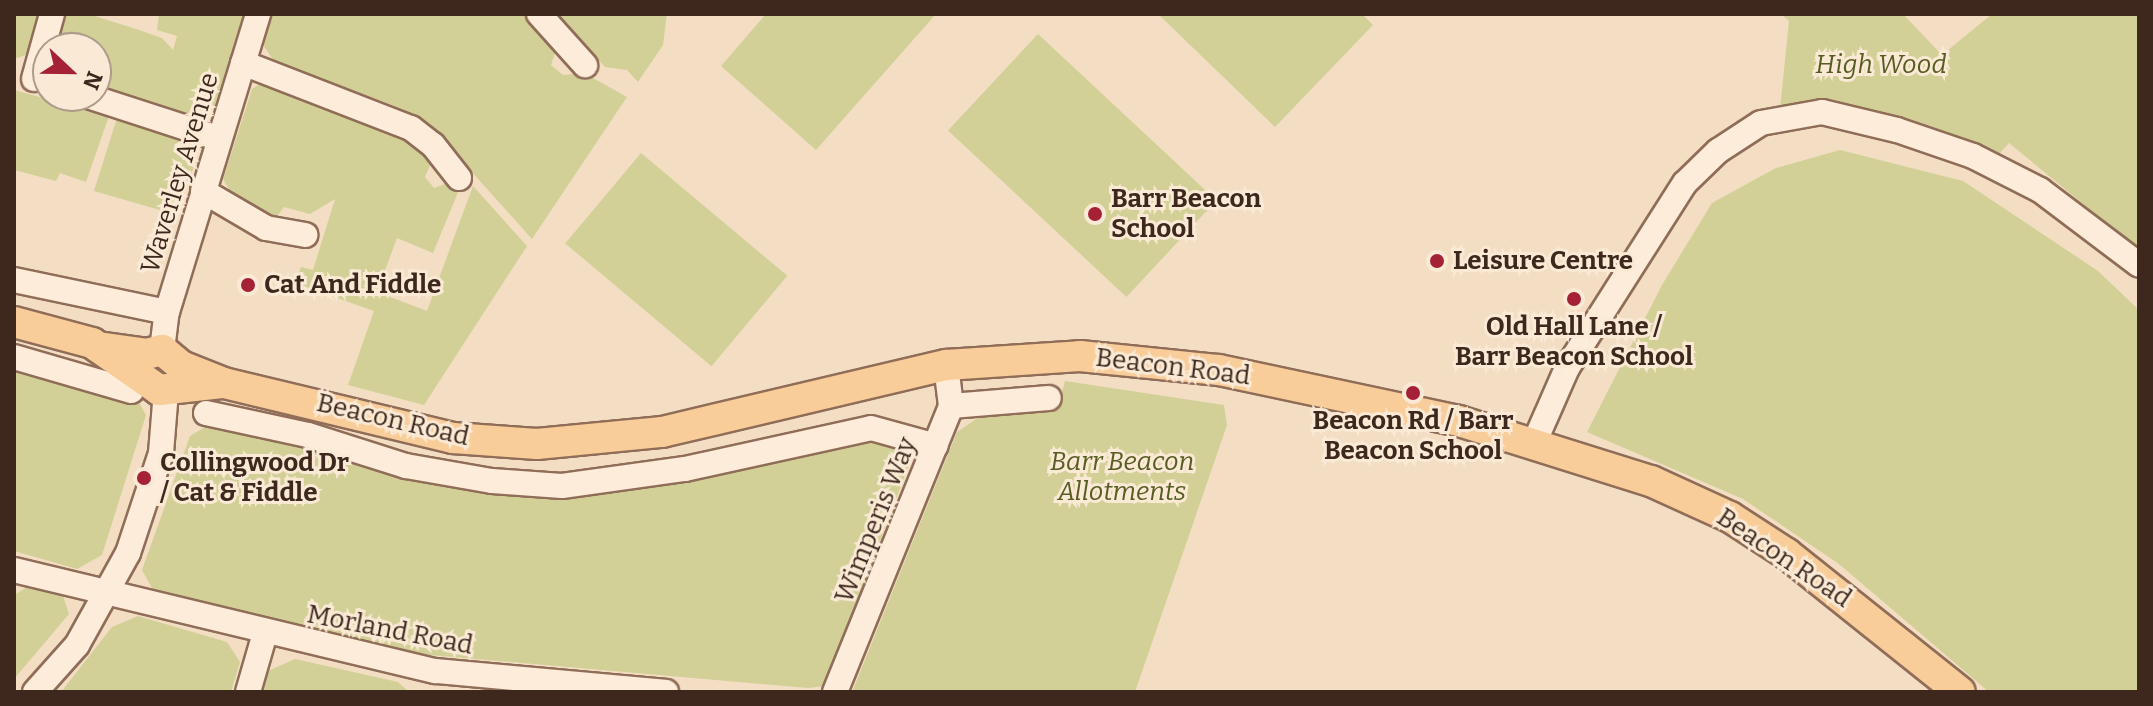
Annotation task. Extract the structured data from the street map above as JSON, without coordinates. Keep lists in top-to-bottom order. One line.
{"streets":{"main road":["Beacon Road"],"street":["Waverley Avenue","Wimperis Way","Morland Road"]},"crossings":[["Waverley Avenue","Beacon Road"],["Waverley Avenue","Morland Road"],["Beacon Road","Wimperis Way"]],"parks":["High Wood","Barr Beacon Allotments"],"places":["Barr Beacon School","Leisure Centre","Cat And Fiddle","Old Hall Lane / Barr Beacon School","Beacon Rd / Barr Beacon School","Collingwood Dr / Cat & Fiddle"],"north":"right"}
